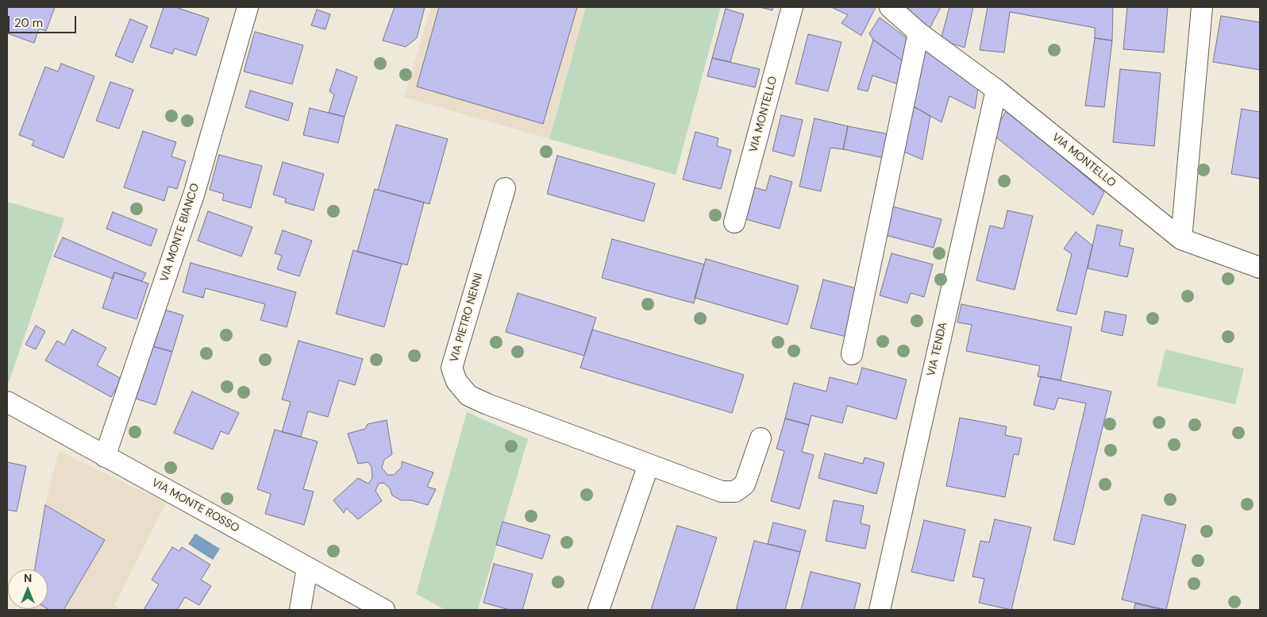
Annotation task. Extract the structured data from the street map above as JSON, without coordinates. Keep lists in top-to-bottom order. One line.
{"streets":{"street":["VIA MONTELLO","VIA MONTE BIANCO","VIA PIETRO NENNI","VIA TENDA","VIA MONTE ROSSO"]},"crossings":[["VIA MONTELLO","VIA TENDA"],["VIA MONTE BIANCO","VIA MONTE ROSSO"]],"scale_bar":"20 m","north":"top"}
